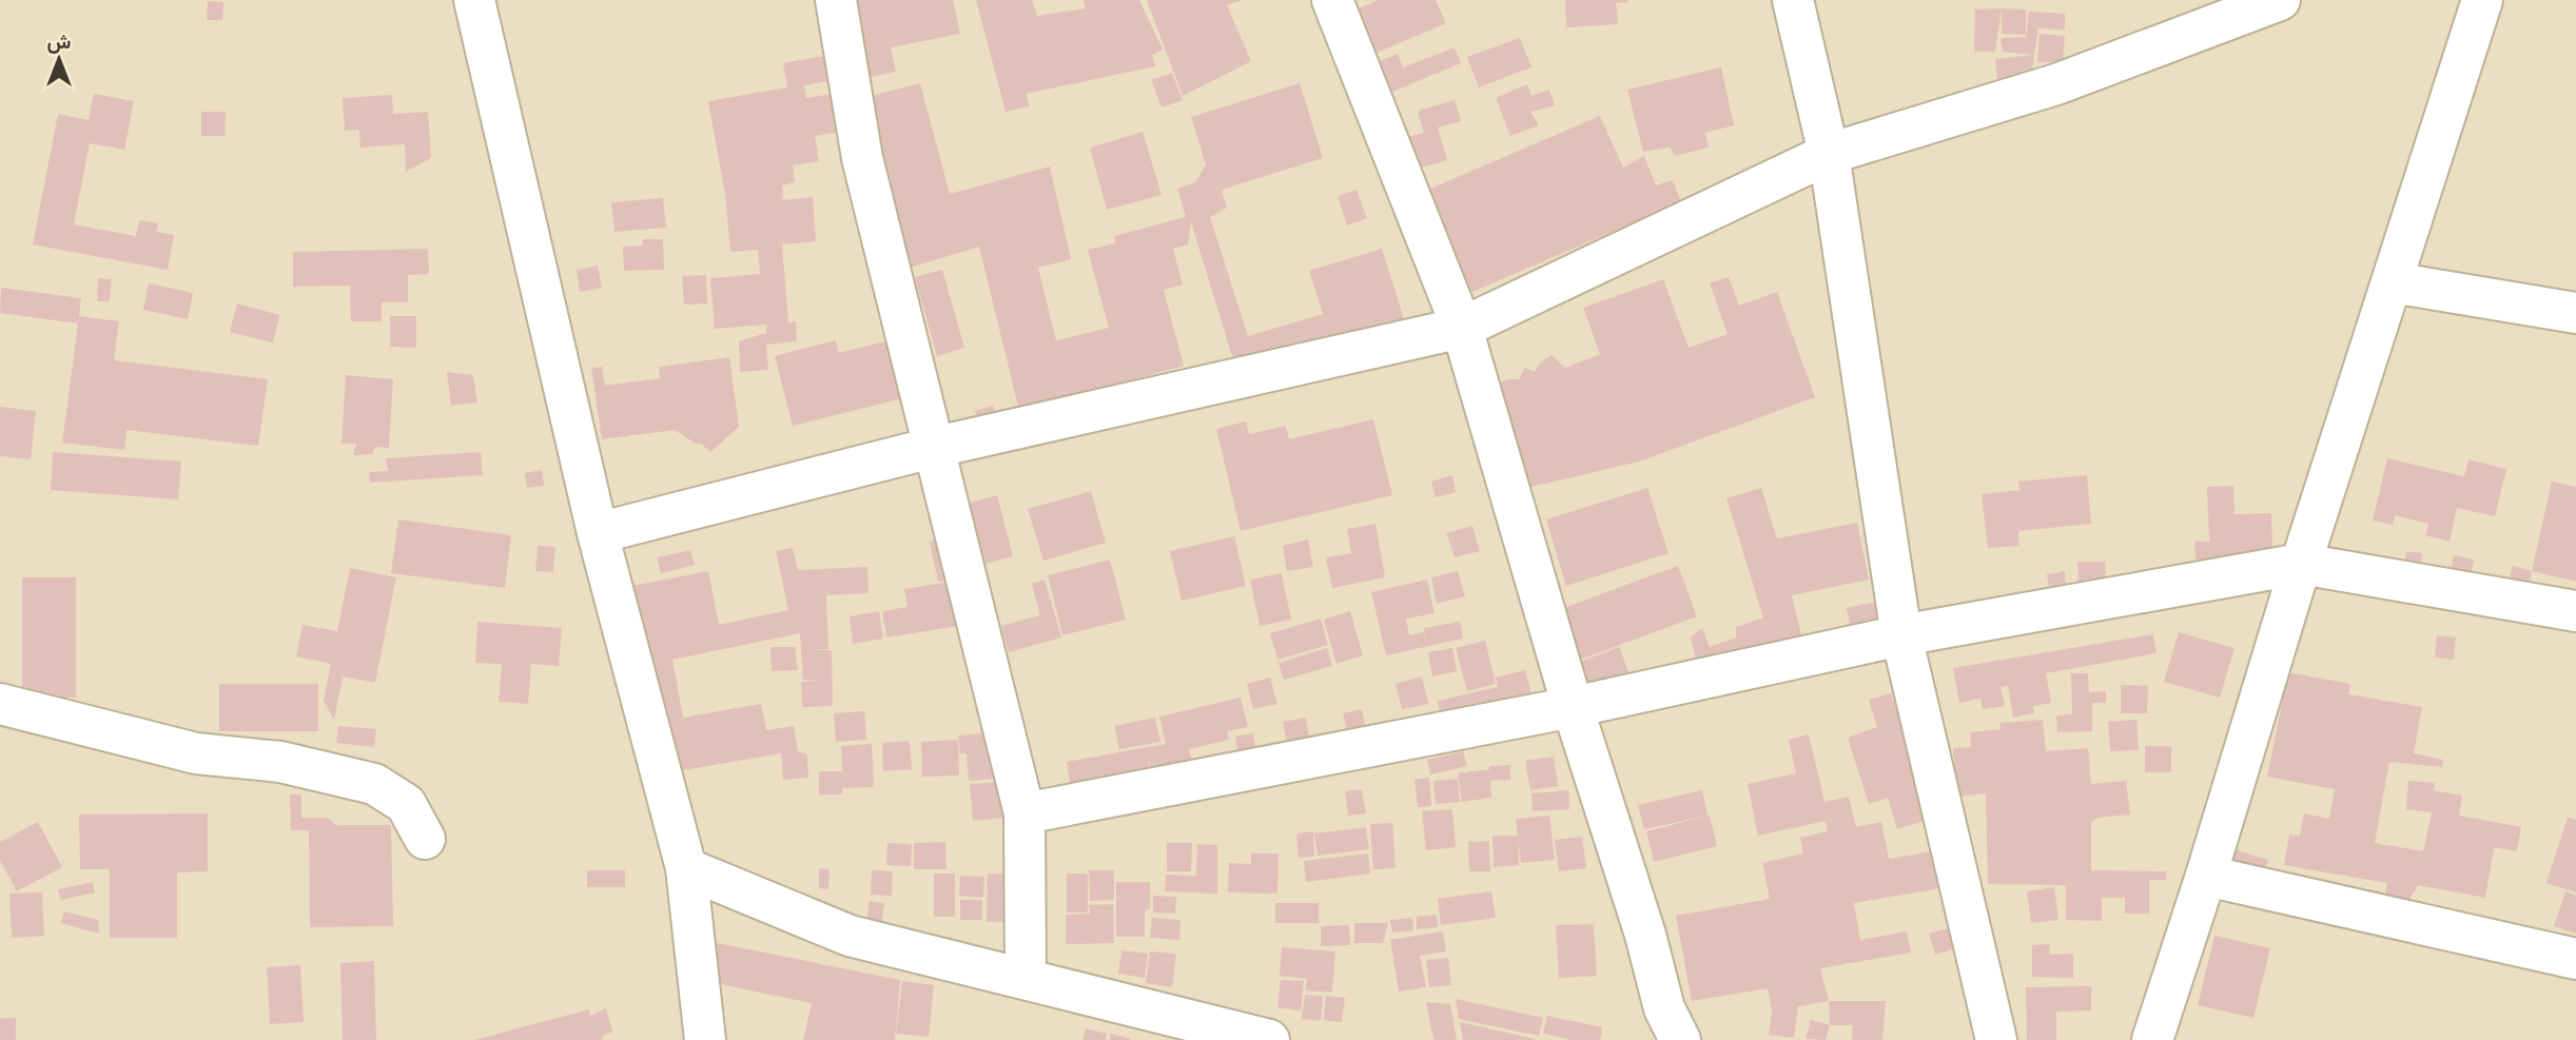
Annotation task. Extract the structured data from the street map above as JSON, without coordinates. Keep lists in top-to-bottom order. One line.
{"north":"top"}
